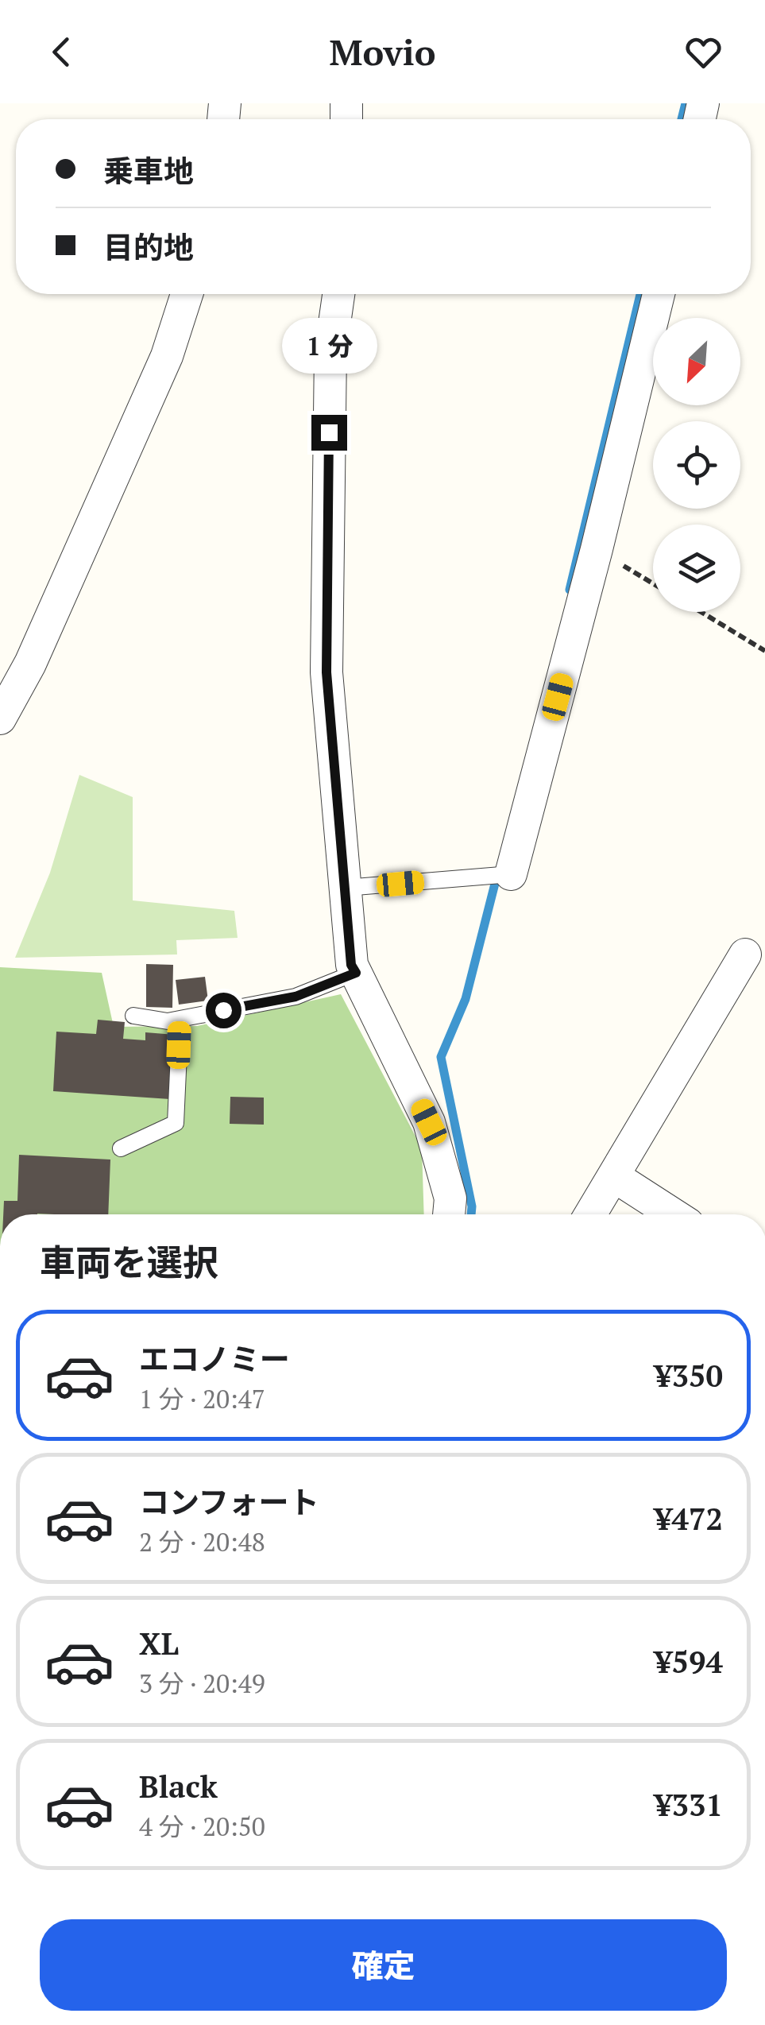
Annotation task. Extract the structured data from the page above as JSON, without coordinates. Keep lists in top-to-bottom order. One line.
{"north":"bottom left","page":{"header":"Movio","banner":["乗車地","目的地"],"bubble":"1 分","heading":"車両を選択","list":[{"name":"エコノミー","note":"1 分 · 20:47","value":"¥350"},{"name":"コンフォート","note":"2 分 · 20:48","value":"¥472"},{"name":"XL","note":"3 分 · 20:49","value":"¥594"},{"name":"Black","note":"4 分 · 20:50","value":"¥331"}],"buttons":"確定"}}
